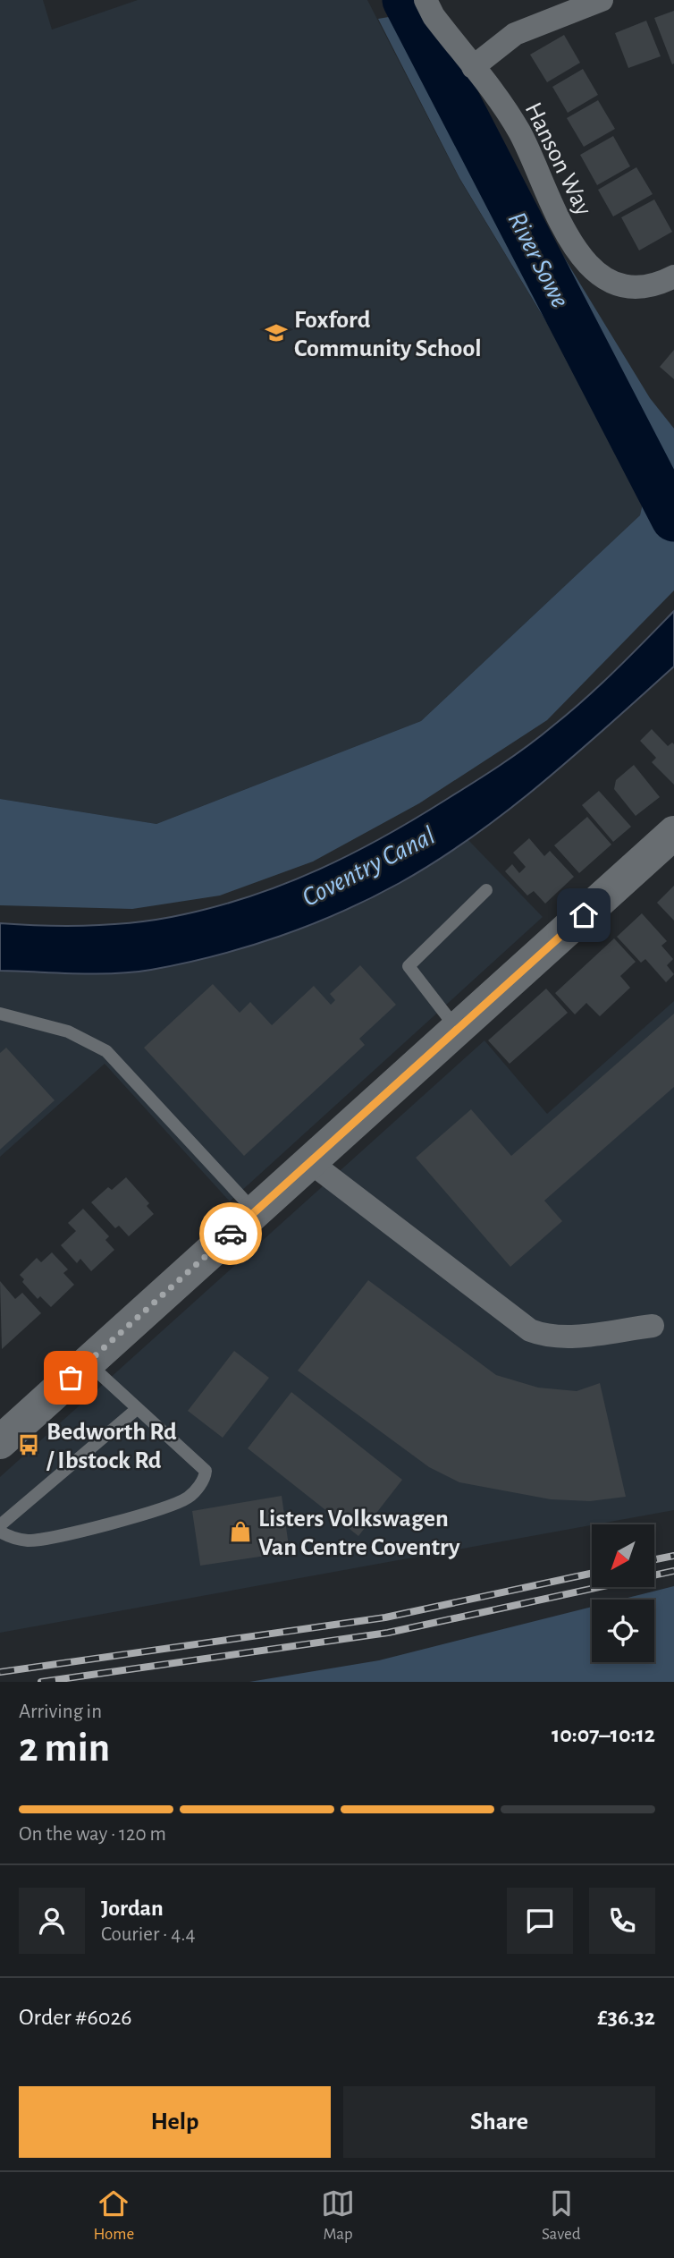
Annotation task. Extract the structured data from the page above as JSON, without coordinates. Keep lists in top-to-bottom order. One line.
{"streets":{"street":["Hanson Way"]},"water":["River Sowe","Coventry Canal"],"places":{"school or university":["Foxford Community School"],"bus stop":["Bedworth Rd / Ibstock Rd"],"shop":["Listers Volkswagen Van Centre Coventry"]},"north":"bottom left","page":{"heading":["2 min","Arriving in","10:07–10:12"],"panel":["Jordan","Courier · 4.4","Order #6026","£36.32"],"bar":"On the way · 120 m","buttons":["Help","Share"],"tabs":["Home","Map","Saved"]}}
